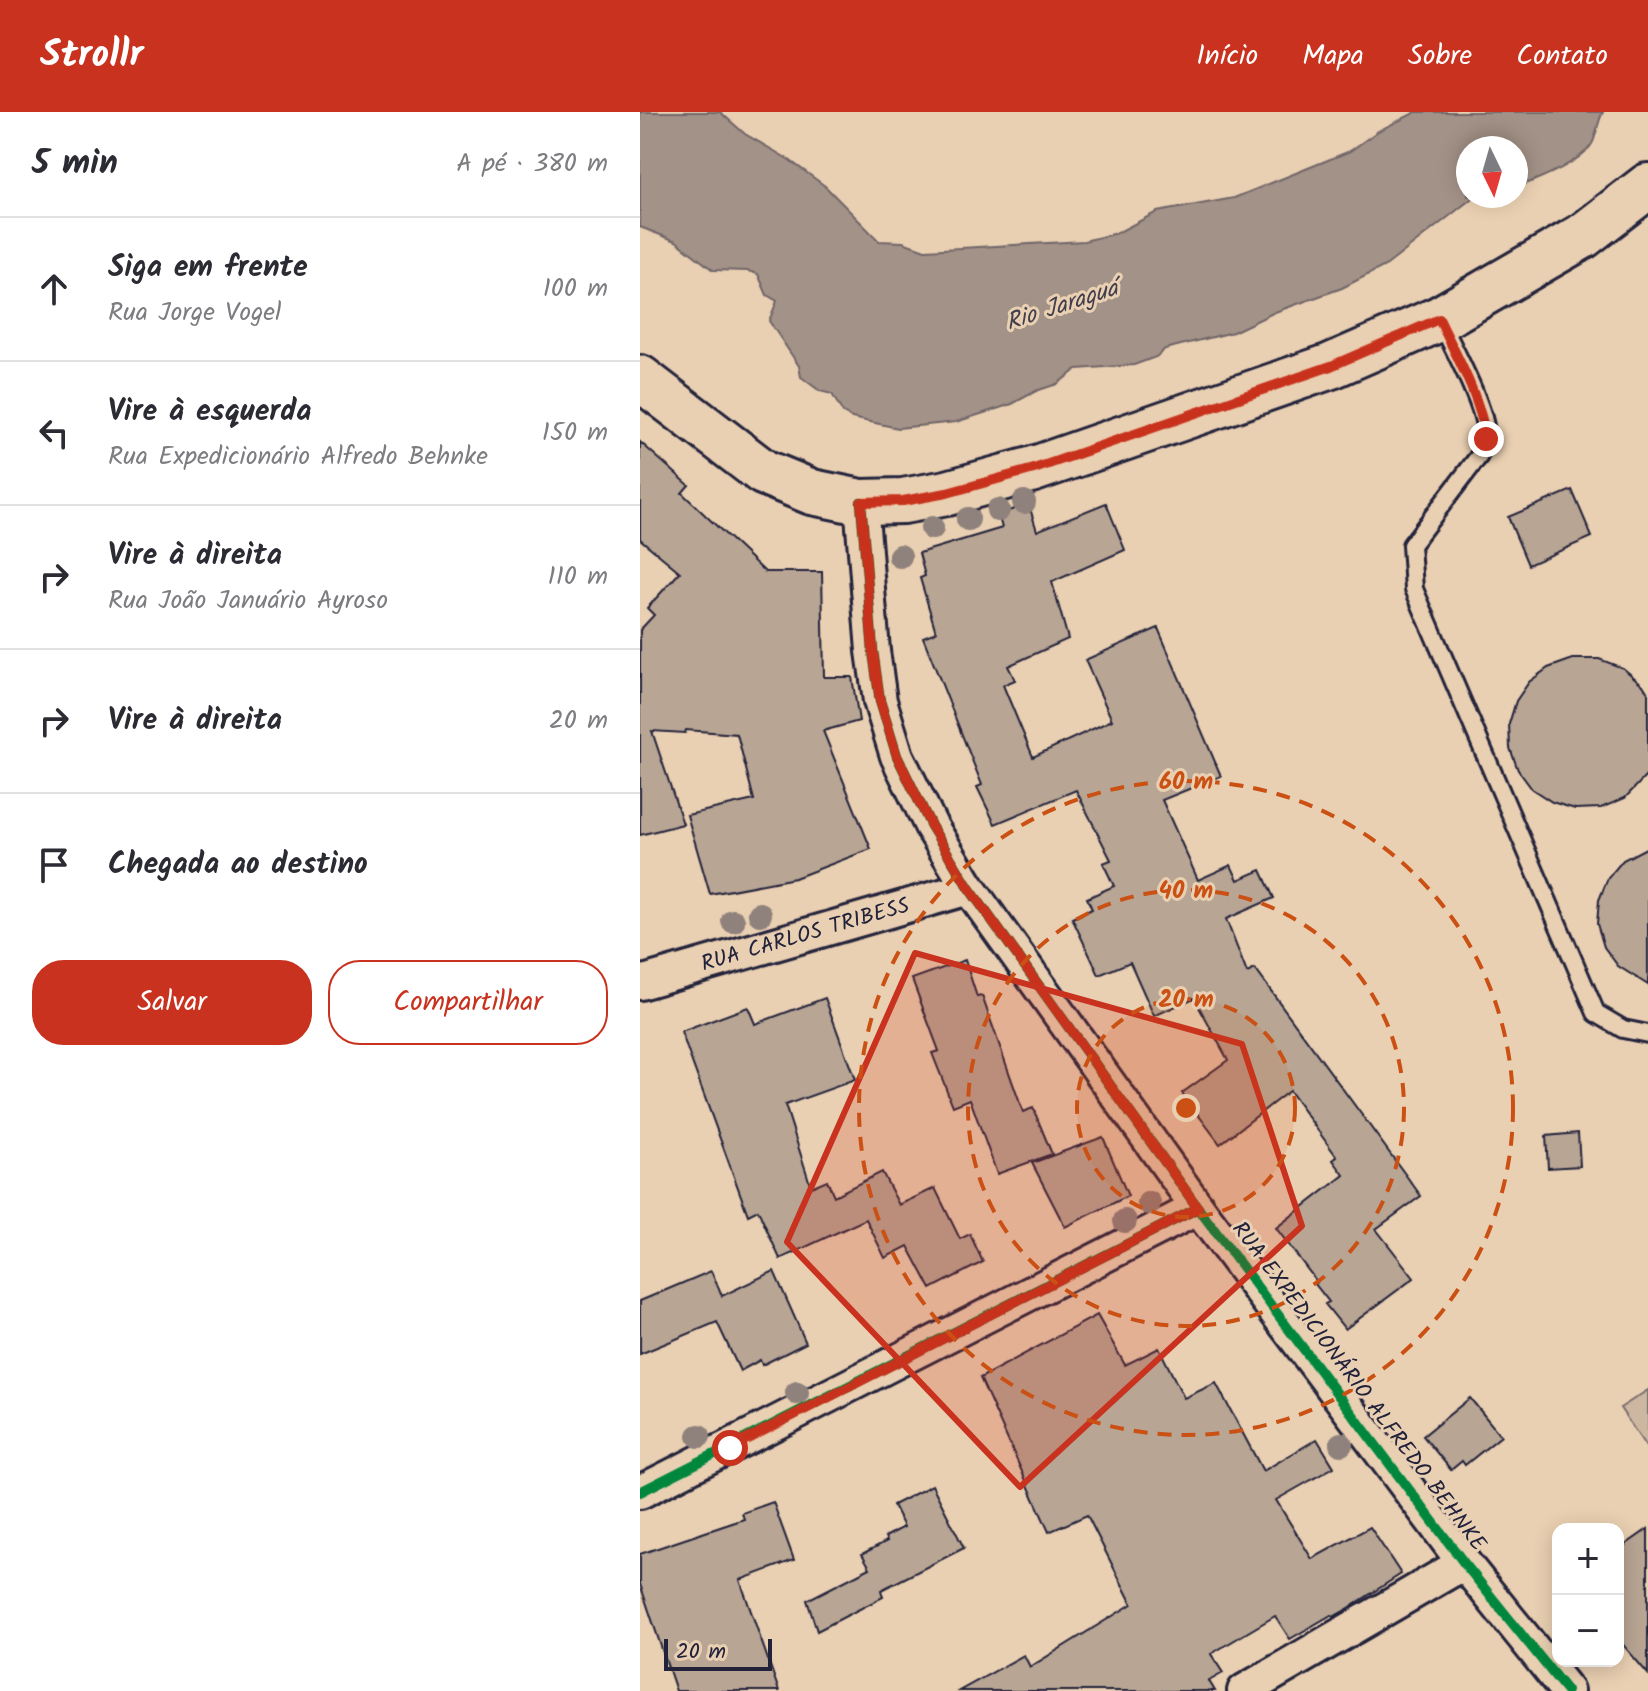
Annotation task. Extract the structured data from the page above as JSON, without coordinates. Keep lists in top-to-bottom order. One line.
{"streets":{"street":["RUA CARLOS TRIBESS","RUA EXPEDICIONÁRIO ALFREDO BEHNKE"]},"crossings":[["RUA CARLOS TRIBESS","RUA EXPEDICIONÁRIO ALFREDO BEHNKE"]],"water":["Rio Jaraguá"],"scale_bar":"20 m","north":"bottom","page":{"header":"Strollr","nav":["Início","Mapa","Sobre","Contato"],"heading":["5 min","A pé · 380 m"],"list":[["Siga em frente","Rua Jorge Vogel","100 m"],["Vire à esquerda","Rua Expedicionário Alfredo Behnke","150 m"],["Vire à direita","Rua João Januário Ayroso","110 m"],["Vire à direita","20 m"],"Chegada ao destino"],"buttons":["Salvar","Compartilhar"],"map_buttons":["+","−"],"scale":"20 m"},"rings":["60 m","40 m","20 m"]}
